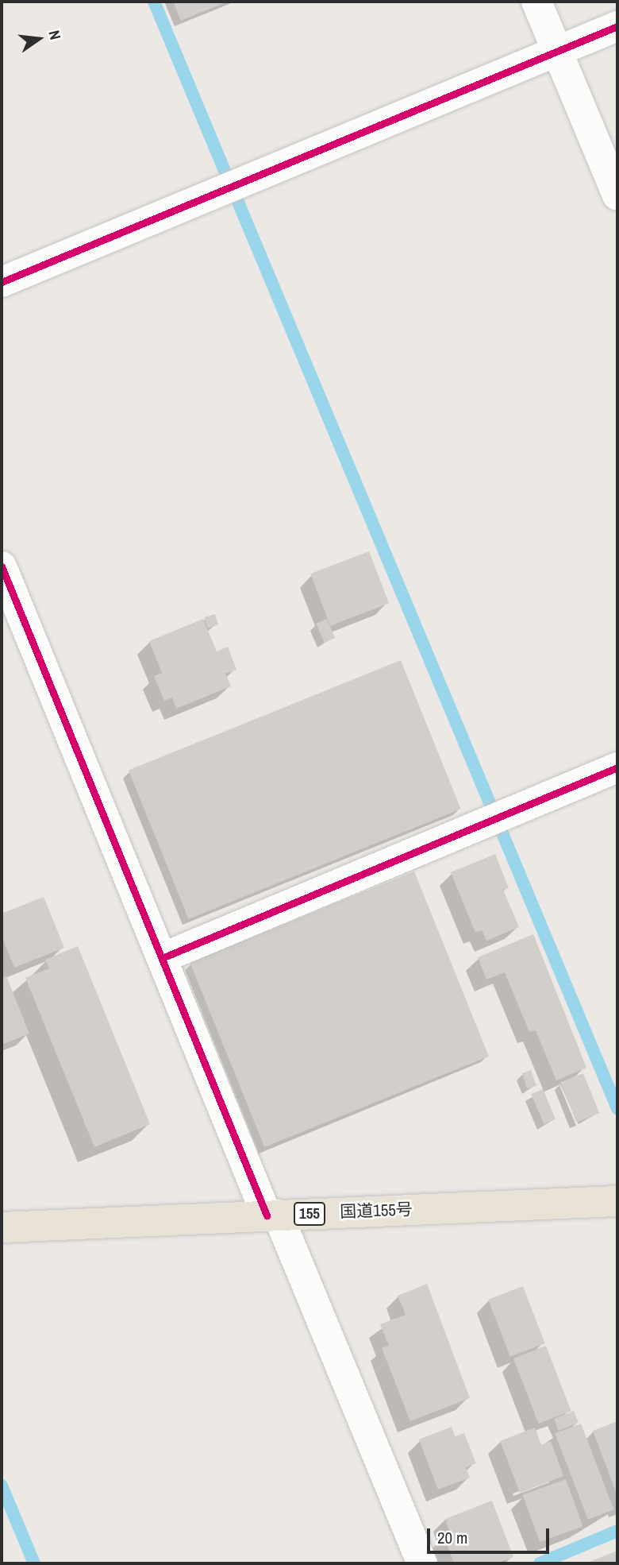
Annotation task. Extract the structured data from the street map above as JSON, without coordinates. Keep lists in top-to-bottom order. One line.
{"streets":{"highway":["国道155号","155"]},"scale_bar":"20 m","north":"right"}
